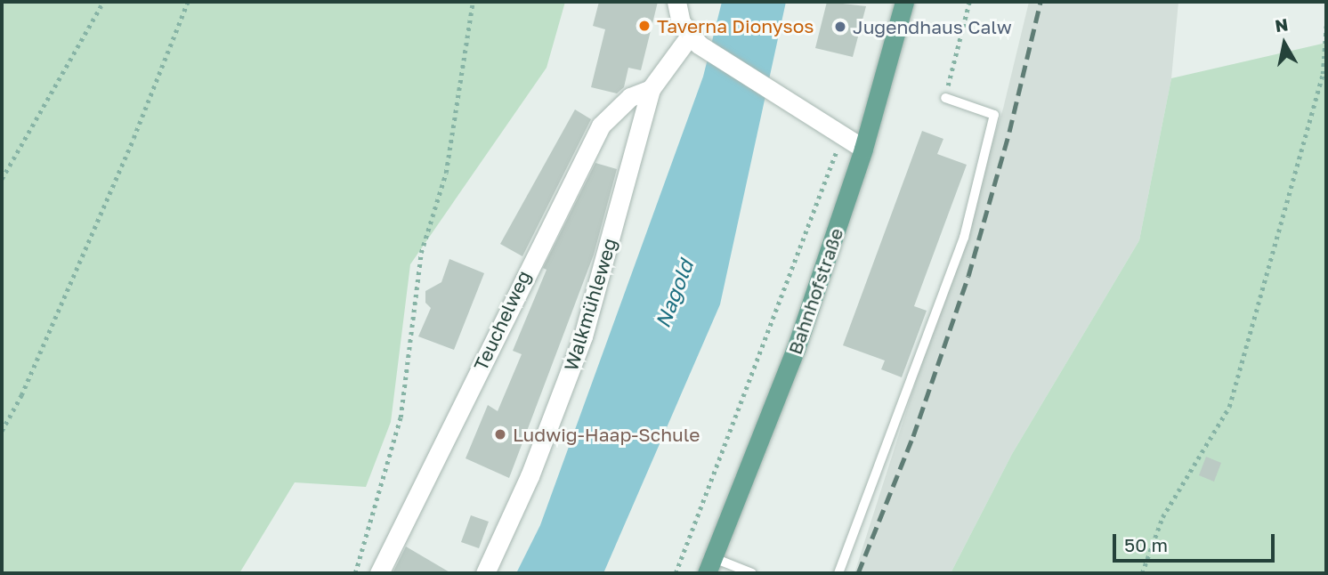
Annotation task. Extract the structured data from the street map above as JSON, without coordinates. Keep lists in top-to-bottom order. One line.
{"streets":{"main road":["Bahnhofstraße"],"street":["Walkmühleweg","Teuchelweg"]},"crossings":[["Walkmühleweg","Teuchelweg"]],"water":["Nagold"],"places":["Taverna Dionysos","Jugendhaus Calw","Ludwig-Haap-Schule"],"scale_bar":"50 m","north":"top"}
